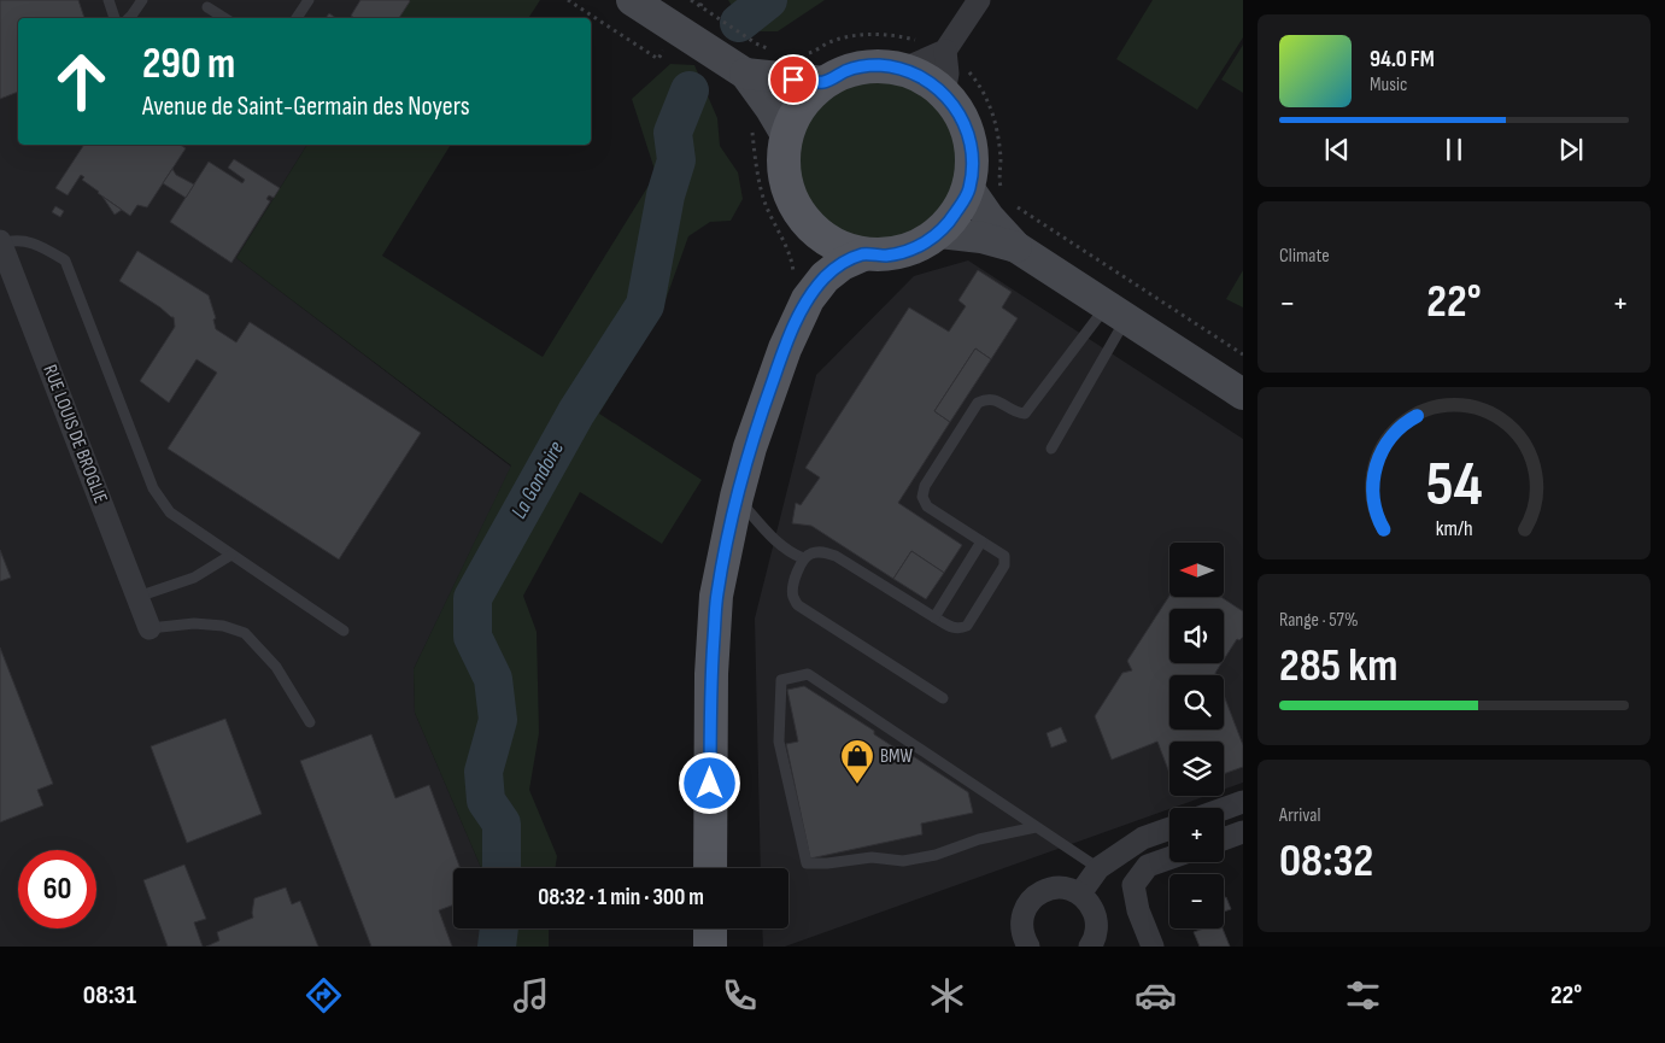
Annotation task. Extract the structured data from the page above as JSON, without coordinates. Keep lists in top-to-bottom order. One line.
{"streets":{"street":["RUE LOUIS DE BROGLIE"]},"water":["La Gondoire"],"places":{"shop":["BMW"]},"north":"left","page":{"turn":["290 m","Avenue de Saint-Germain des Noyers"],"song":["94.0 FM","Music"],"tile":["Climate",["Range · 57%","285 km"],["Arrival","08:32"]],"heat":["−","22°","+"],"map_buttons":["+","−"],"limit":"60","trip":"08:32 · 1 min · 300 m","tabs":["08:31","22°"],"gauge":["54","km/h"]}}
